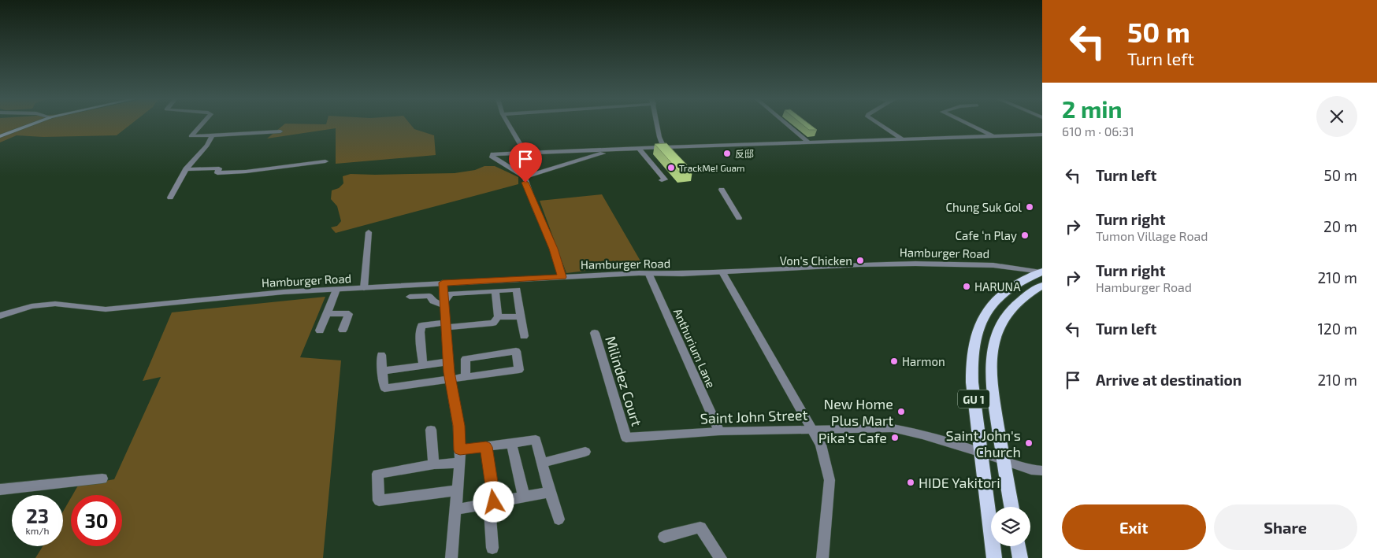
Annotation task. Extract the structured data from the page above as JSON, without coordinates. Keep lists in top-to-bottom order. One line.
{"streets":{"main road":["GU 1"],"street":["Hamburger Road","Anthurium Lane","Milindez Court","Saint John Street"]},"crossings":[["Hamburger Road","Anthurium Lane"],["Hamburger Road","GU 1"],["Anthurium Lane","Saint John Street"],["Milindez Court","Saint John Street"],["GU 1","Saint John Street"]],"places":["反邸","TrackMe! Guam","Chung Suk Gol","Cafe ‘n Play","Von's Chicken","HARUNA","Harmon","New Home Plus Mart","Pika's Cafe","Saint John's Church","HIDE Yakitori"],"page":{"turn":["50 m","Turn left"],"heading":["2 min","610 m · 06:31"],"list":[{"name":"Turn left","value":"50 m"},{"name":"Turn right","note":"Tumon Village Road","value":"20 m"},{"name":"Turn right","note":"Hamburger Road","value":"210 m"},{"name":"Turn left","value":"120 m"},{"name":"Arrive at destination","value":"210 m"}],"speed":"23 km/h","limit":"30","buttons":["Exit","Share"]}}
